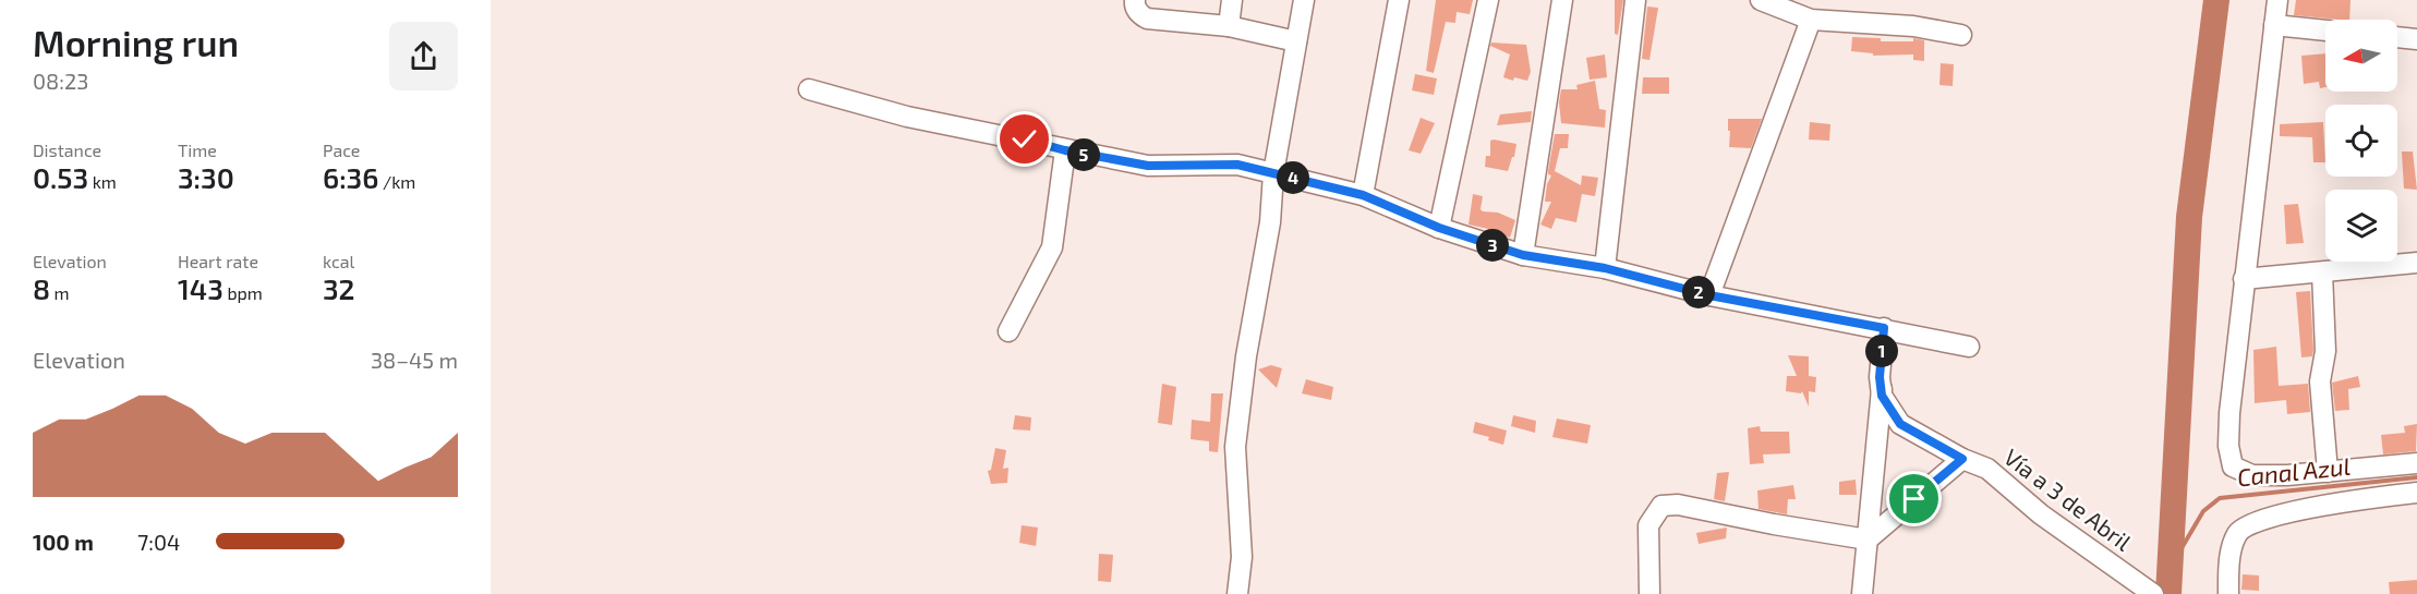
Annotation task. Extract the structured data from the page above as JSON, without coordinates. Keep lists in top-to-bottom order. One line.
{"streets":{"street":["Vía a 3 de Abril"]},"water":["Canal Azul"],"north":"left","page":{"heading":["Morning run","08:23"],"stats":[["Distance","0.53 km"],["Time","3:30"],["Pace","6:36 /km"],["Elevation","8 m"],["Heart rate","143 bpm"],["kcal","32"]],"pins":["5","4","3","2","1"],"chart":["Elevation","38–45 m"],"list":[{"name":"100 m","note":"7:04"}]}}
